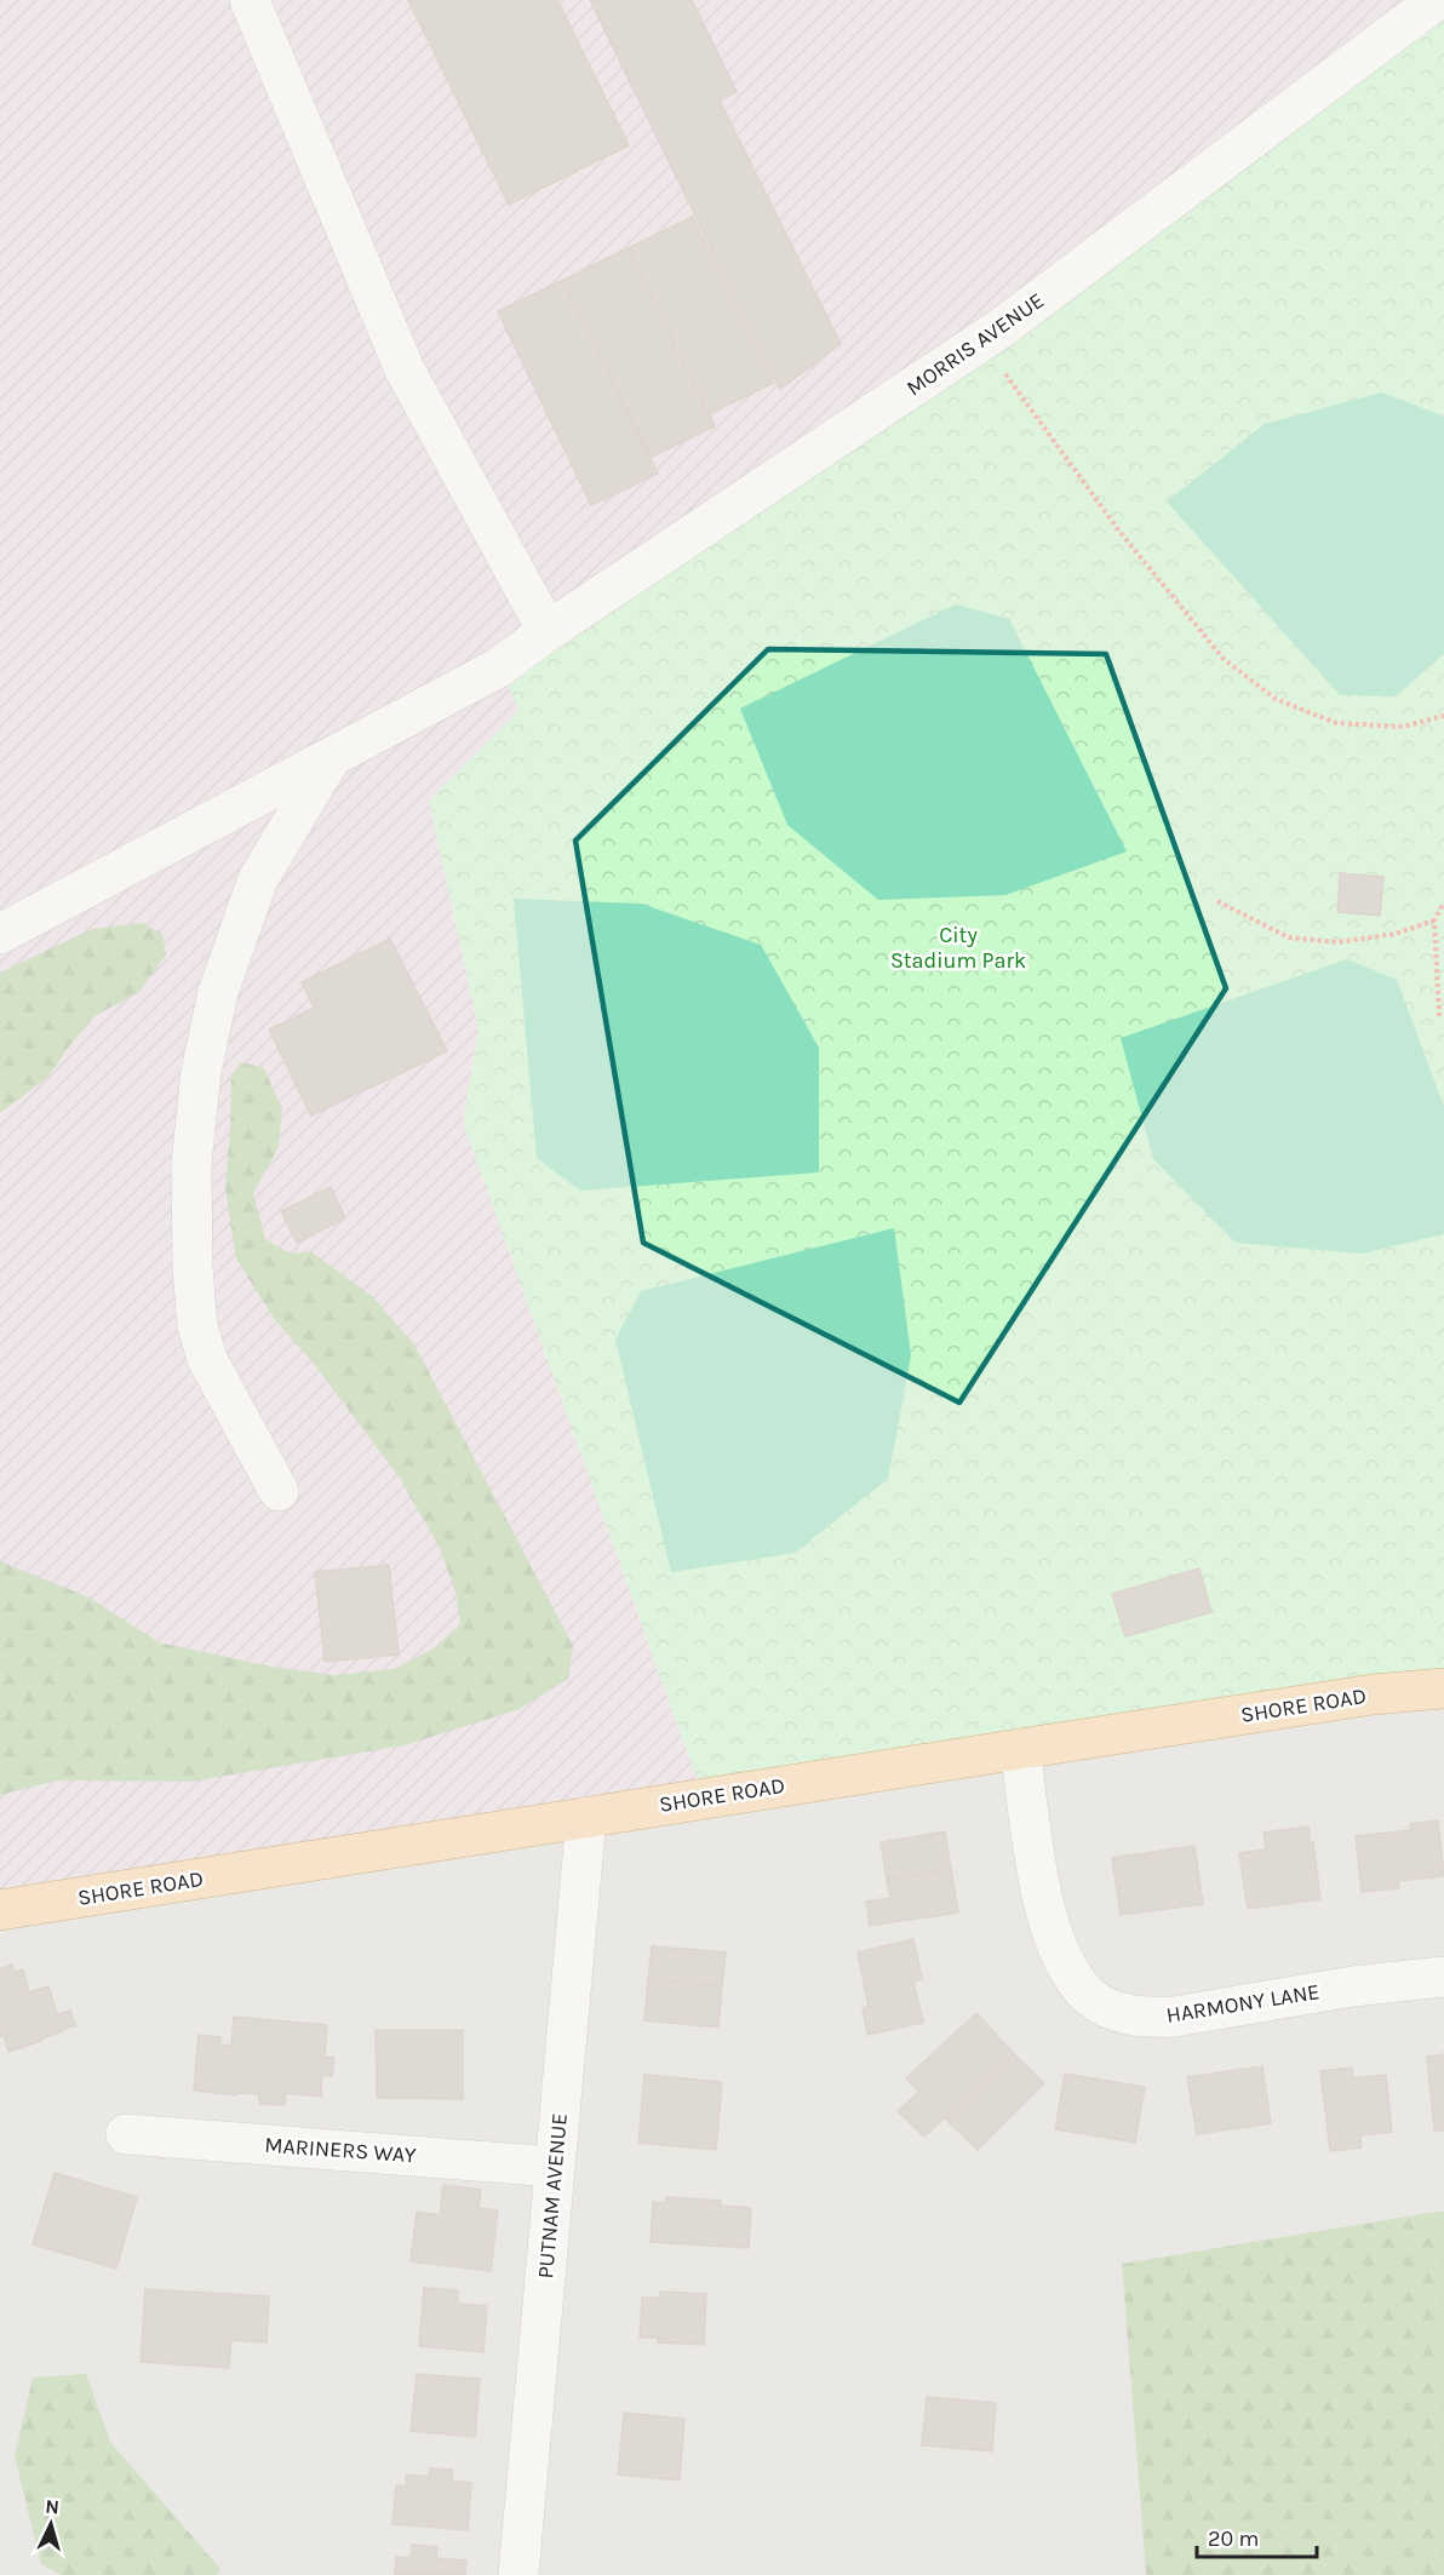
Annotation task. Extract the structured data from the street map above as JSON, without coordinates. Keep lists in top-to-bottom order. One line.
{"streets":{"main road":["SHORE ROAD"],"street":["MORRIS AVENUE","HARMONY LANE","MARINERS WAY","PUTNAM AVENUE"]},"crossings":[["SHORE ROAD","HARMONY LANE"],["SHORE ROAD","PUTNAM AVENUE"],["MARINERS WAY","PUTNAM AVENUE"]],"parks":["City Stadium Park"],"scale_bar":"20 m","north":"top"}
